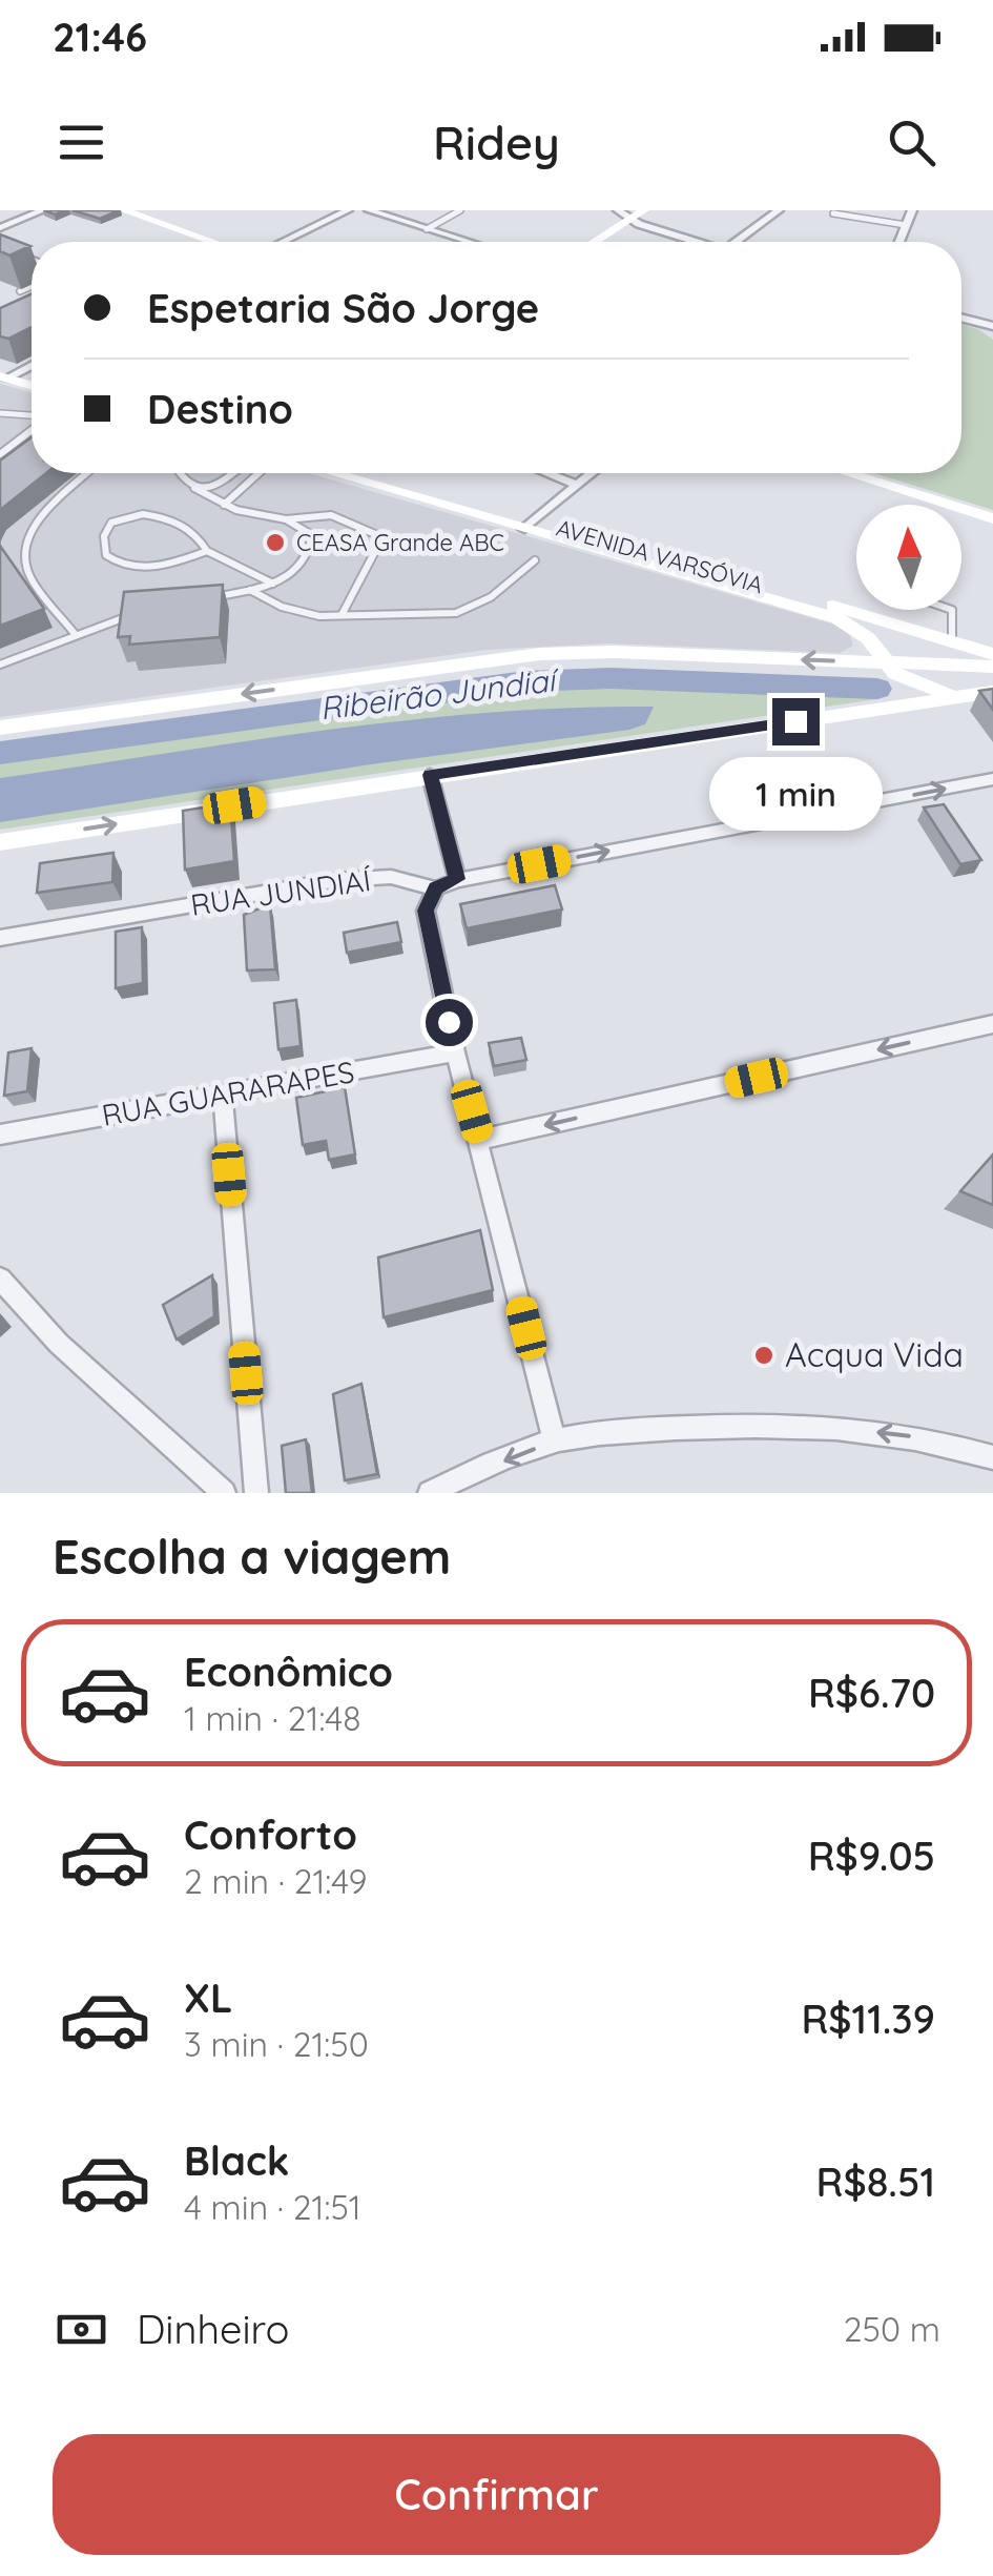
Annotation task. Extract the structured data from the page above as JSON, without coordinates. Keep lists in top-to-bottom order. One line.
{"streets":{"main road":["AVENIDA VARSÓVIA"],"street":["RUA JUNDIAÍ","RUA GUARARAPES"]},"water":["Ribeirão Jundiaí"],"places":["CEASA Grande ABC","Acqua Vida"],"north":"top","page":{"status":"21:46","header":"Ridey","banner":["Espetaria São Jorge","Destino"],"bubble":"1 min","heading":"Escolha a viagem","list":[{"name":"Econômico","note":"1 min · 21:48","value":"R$6.70"},{"name":"Conforto","note":"2 min · 21:49","value":"R$9.05"},{"name":"XL","note":"3 min · 21:50","value":"R$11.39"},{"name":"Black","note":"4 min · 21:51","value":"R$8.51"}],"pay":["Dinheiro","250 m"],"buttons":"Confirmar"}}
